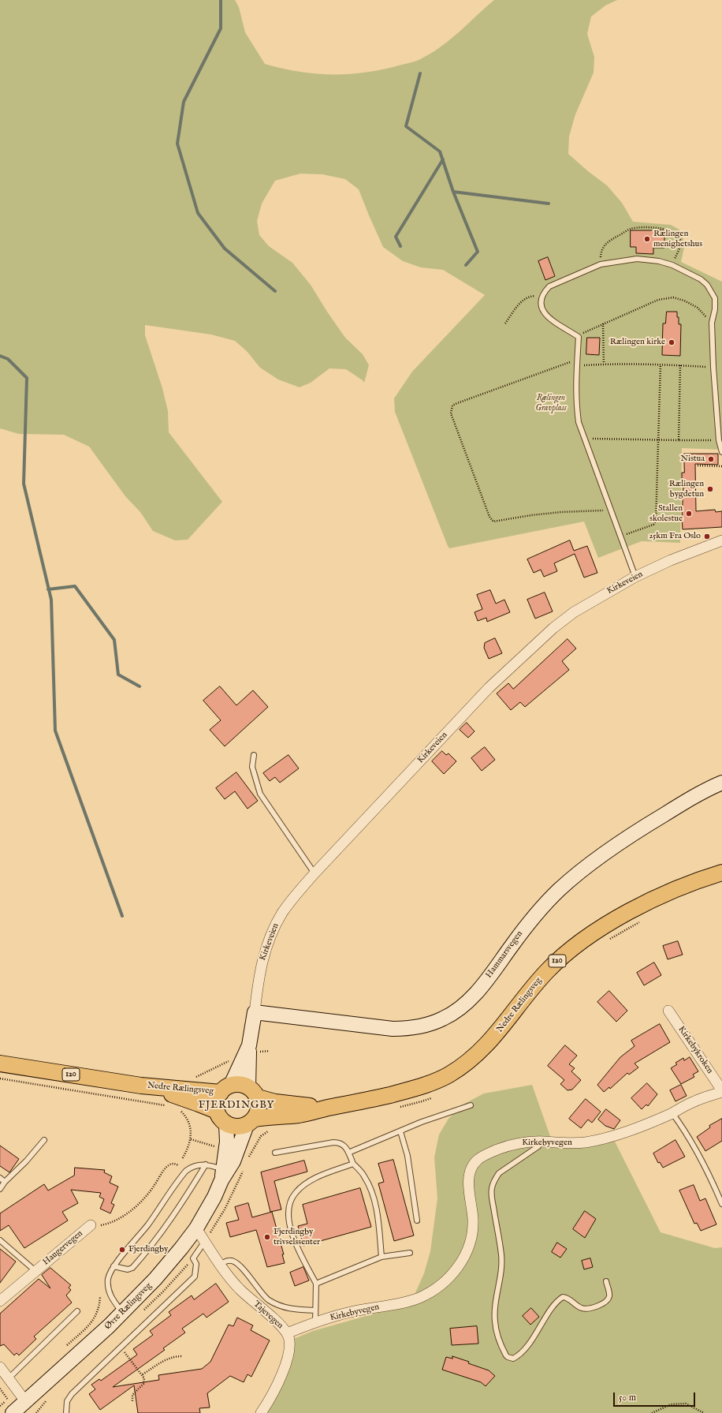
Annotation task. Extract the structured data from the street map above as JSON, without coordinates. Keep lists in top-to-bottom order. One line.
{"streets":{"main road":["120","Nedre Rælingsveg"],"street":["Kirkeveien","Hammarsvegen","Kirkebykroken","Kirkebyvegen","Haugervegen","Øvre Rælingsveg","Tajevegen"]},"crossings":[["Kirkeveien","Hammarsvegen"],["Kirkeveien","120"],["Kirkeveien","Nedre Rælingsveg"],["Kirkeveien","Øvre Rælingsveg"],["120","Nedre Rælingsveg"],["120","Øvre Rælingsveg"],["Nedre Rælingsveg","Øvre Rælingsveg"],["Kirkebykroken","Kirkebyvegen"],["Kirkebyvegen","Tajevegen"],["Øvre Rælingsveg","Tajevegen"]],"districts":["FJERDINGBY"],"parks":["Rælingen Gravplass"],"places":["Rælingen menighetshus","Rælingen kirke","Nistua","Rælingen bygdetun","Stallen skolestue","25km Fra Oslo","Fjerdingby trivselssenter","Fjerdingby"],"scale_bar":"50 m"}
